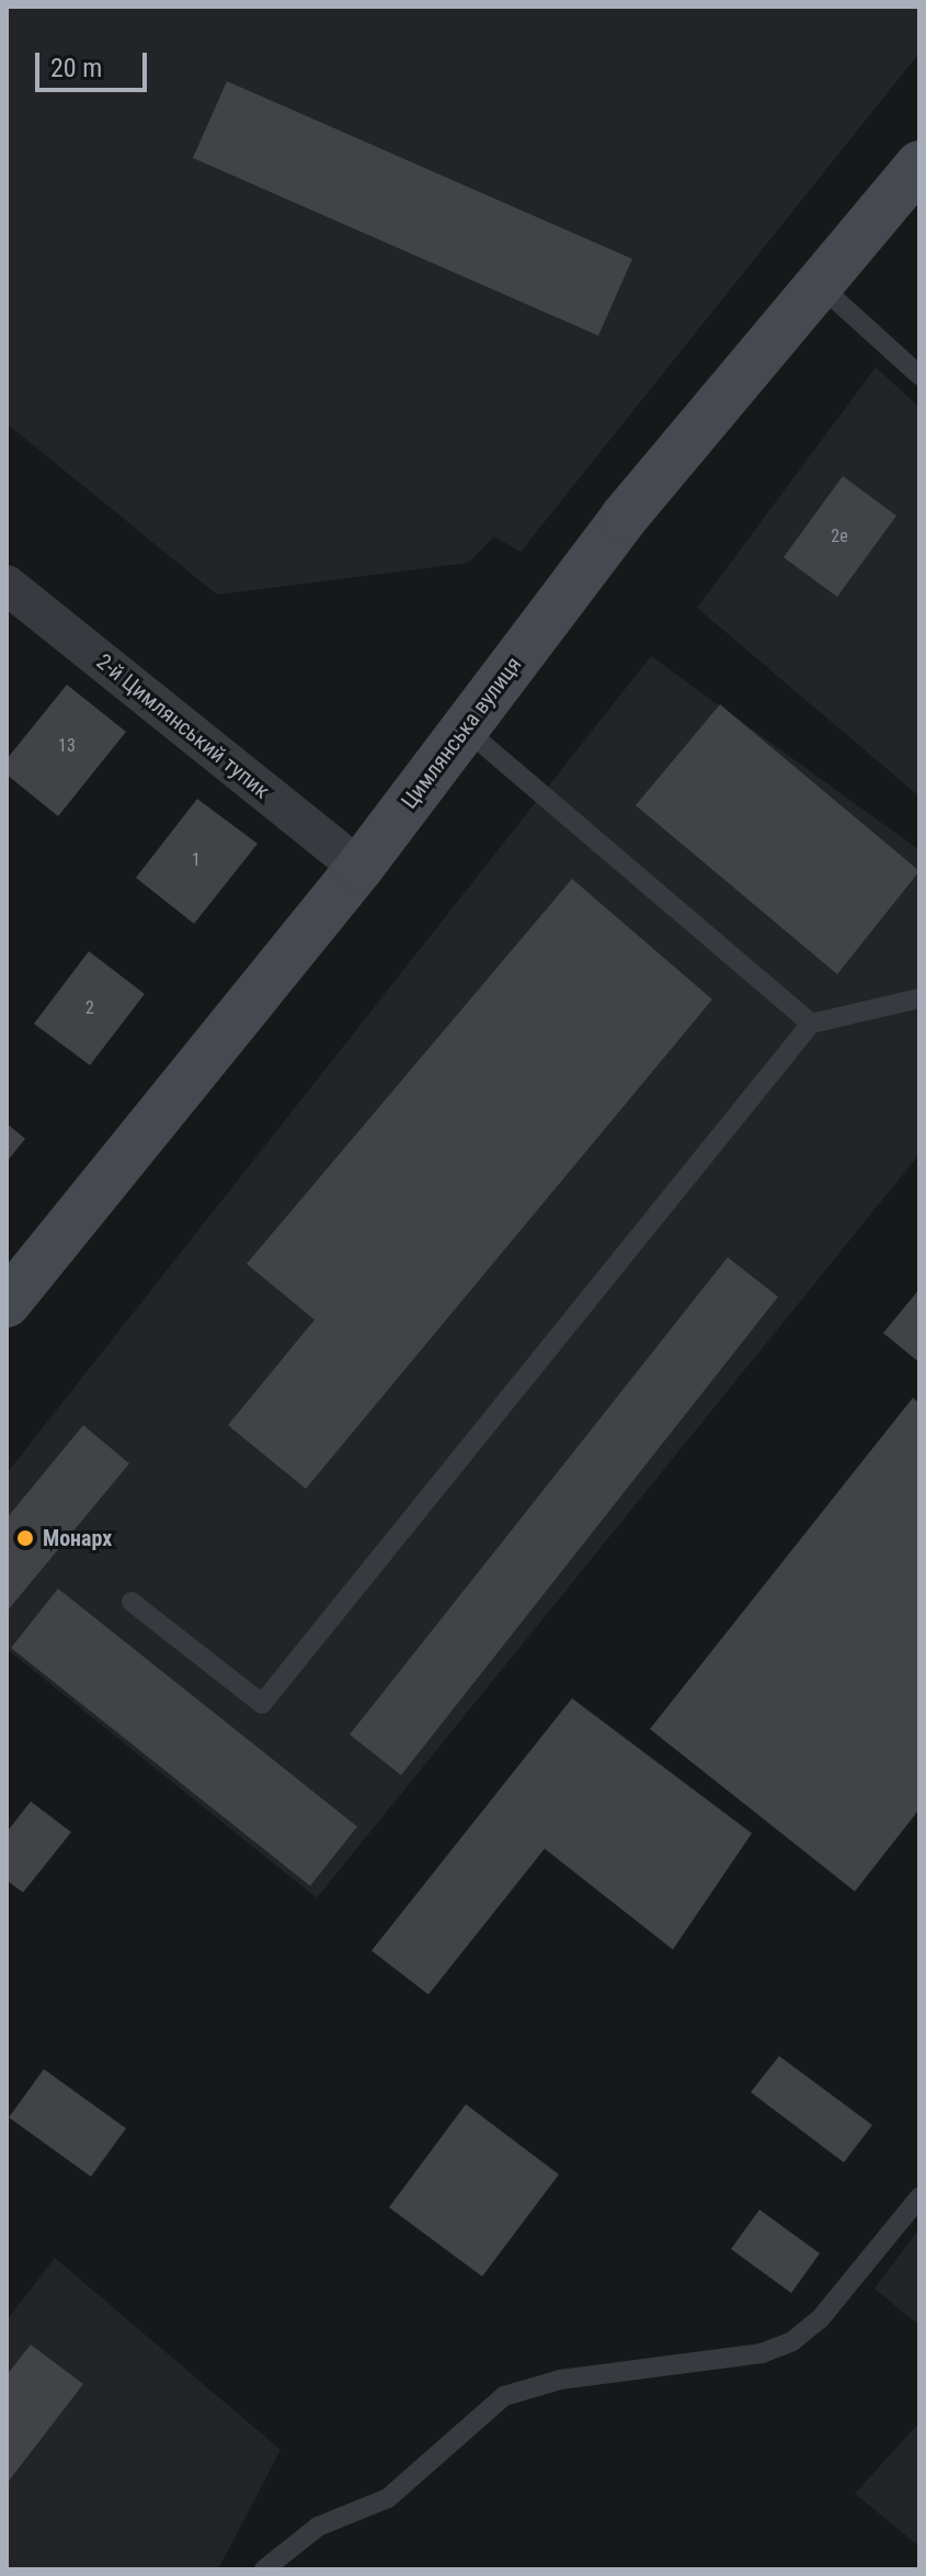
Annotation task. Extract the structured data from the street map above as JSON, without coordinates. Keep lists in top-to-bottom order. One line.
{"streets":{"street":["2-й Цимлянський тупик","Цимлянська вулиця"]},"crossings":[["2-й Цимлянський тупик","Цимлянська вулиця"]],"places":["Монарх"],"house_numbers":["2е","13","1","2"],"scale_bar":"20 m"}
